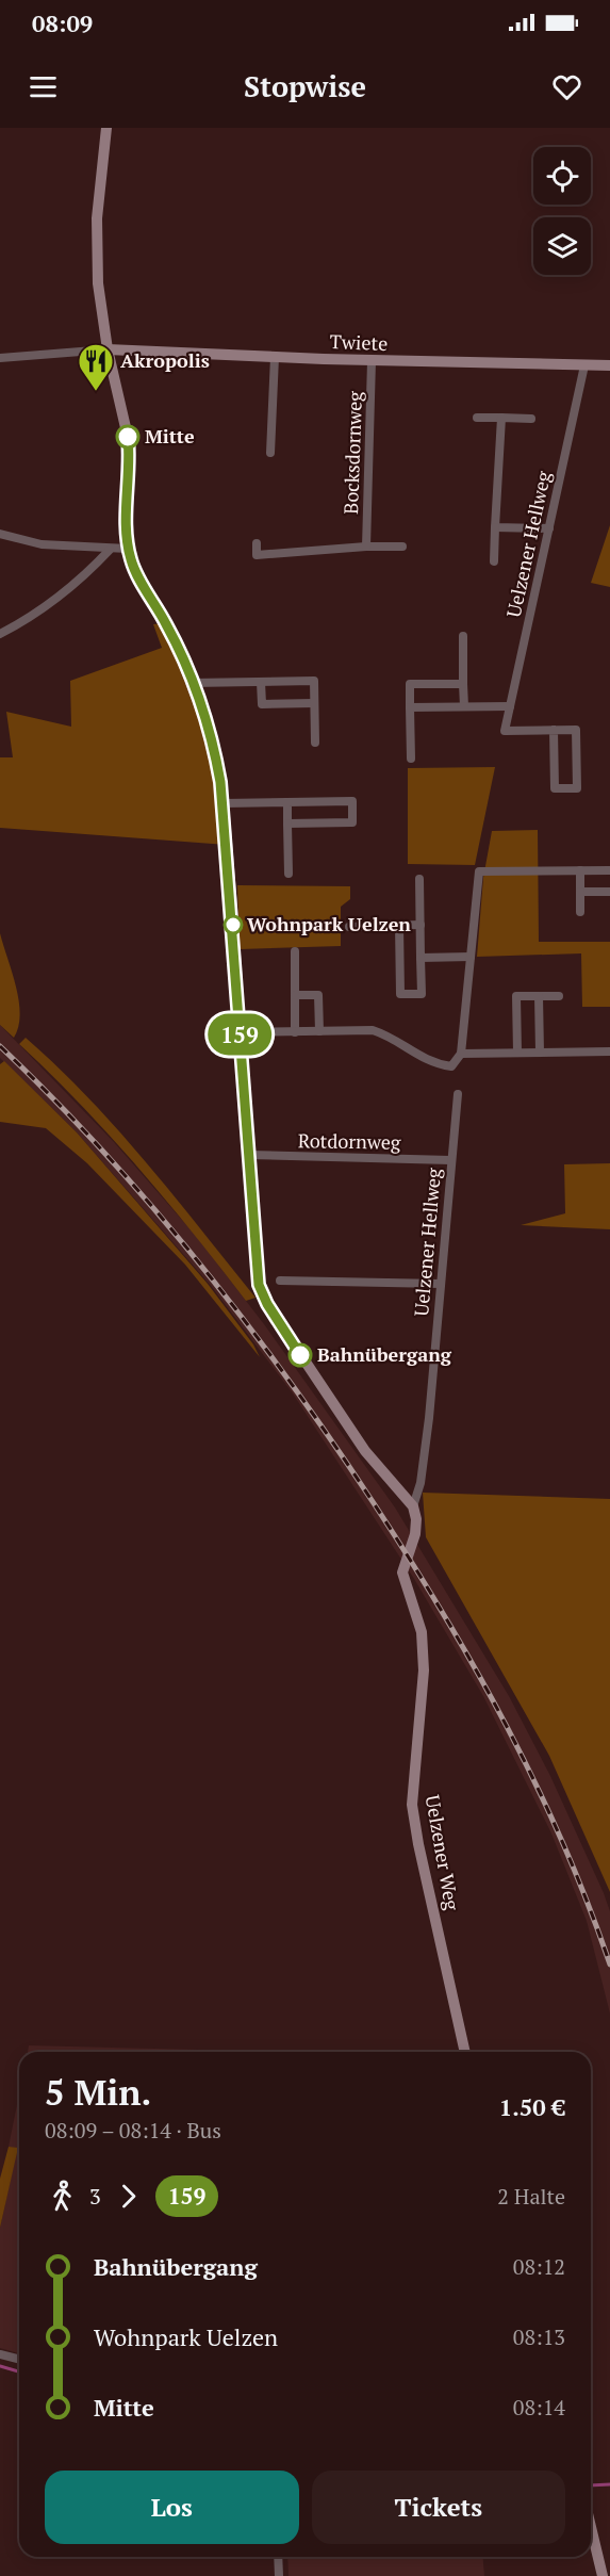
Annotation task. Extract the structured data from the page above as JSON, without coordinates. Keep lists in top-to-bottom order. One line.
{"streets":{"street":["Twiete","Bocksdornweg","Uelzener Hellweg","Rotdornweg","Uelzener Weg"]},"crossings":[["Twiete","Bocksdornweg"],["Twiete","Uelzener Hellweg"],["Uelzener Hellweg","Rotdornweg"],["Uelzener Hellweg","Uelzener Weg"]],"places":{"restaurant":["Akropolis"],"other":["Mitte","Wohnpark Uelzen","Bahnübergang"]},"lines":["bus line 159"],"page":{"status":"08:09","header":"Stopwise","on_map":"159","heading":["5 Min.","08:09 – 08:14 · Bus","1.50 €"],"legs":["3","159","2 Halte"],"list":[{"name":"Bahnübergang","value":"08:12"},{"name":"Wohnpark Uelzen","value":"08:13"},{"name":"Mitte","value":"08:14"}],"buttons":["Los","Tickets"]}}
